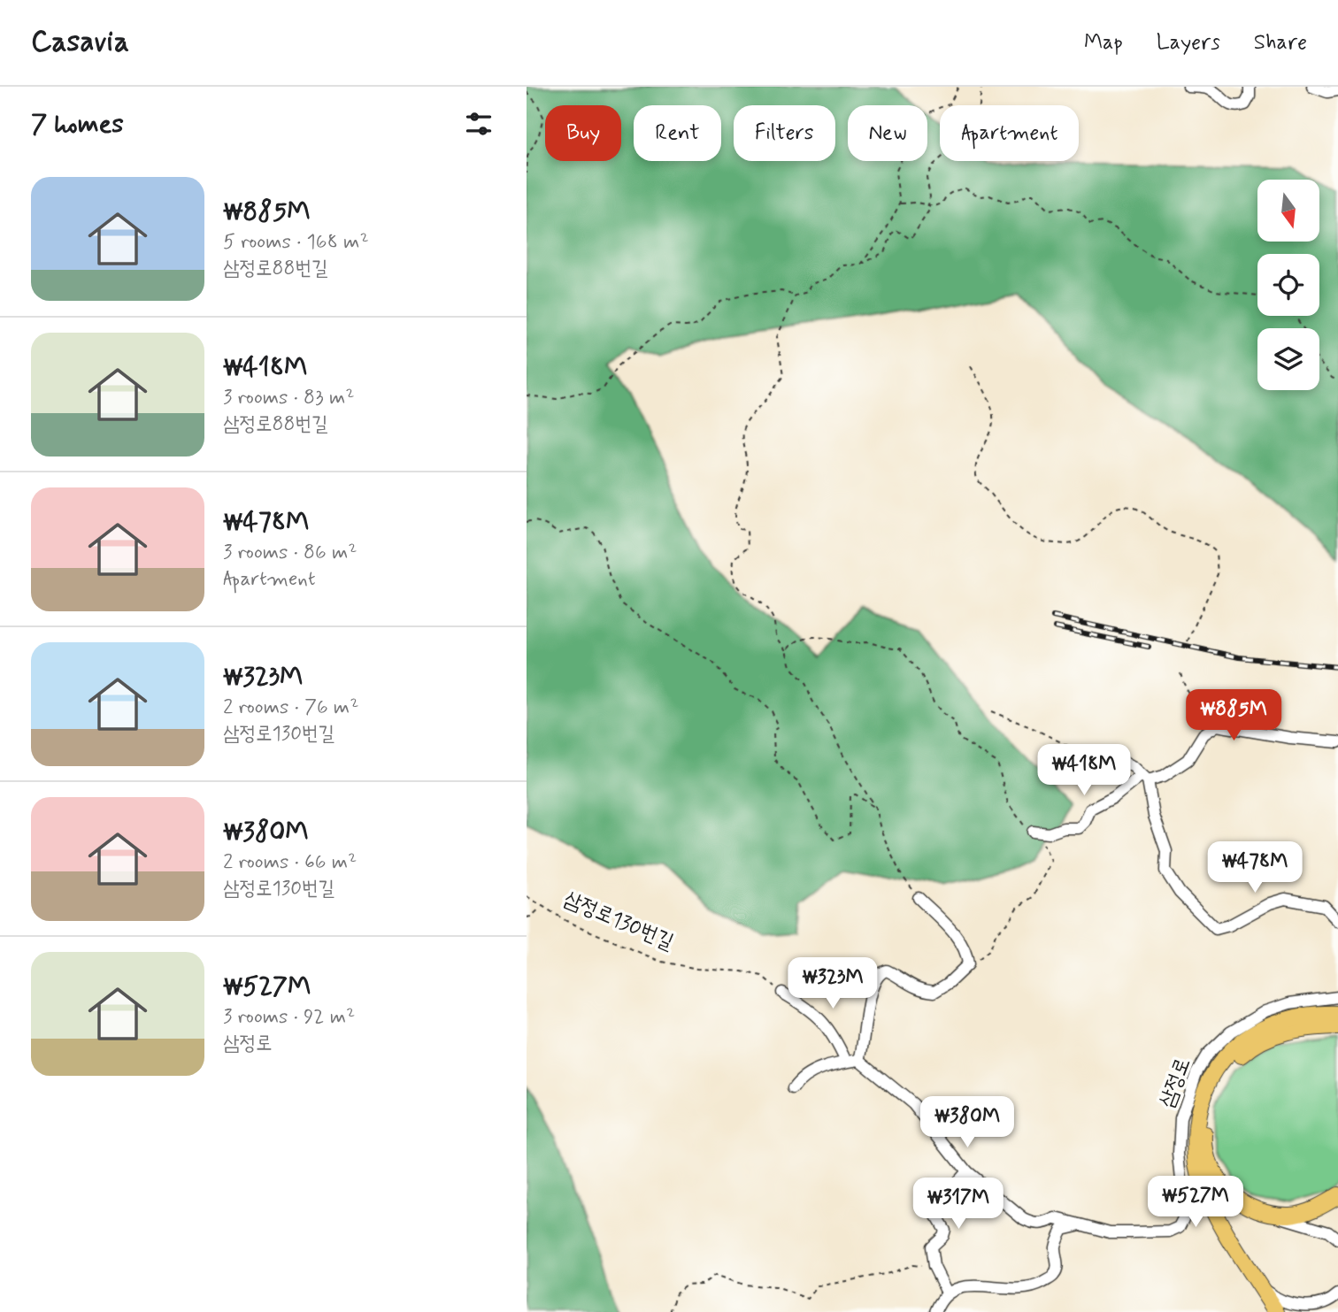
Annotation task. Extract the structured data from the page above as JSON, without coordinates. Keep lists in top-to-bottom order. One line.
{"streets":{"street":["삼정로"],"path":["삼정로130번길"]},"north":"bottom","page":{"header":"Casavia","nav":["Map","Layers","Share"],"heading":"7 homes","chip":["Buy","Rent","Filters","New","Apartment"],"list":[{"name":"₩885M","note":"5 rooms · 168 m² · 삼정로88번길"},{"name":"₩418M","note":"3 rooms · 83 m² · 삼정로88번길"},{"name":"₩478M","note":"3 rooms · 86 m² · Apartment"},{"name":"₩323M","note":"2 rooms · 76 m² · 삼정로130번길"},{"name":"₩380M","note":"2 rooms · 66 m² · 삼정로130번길"},{"name":"₩527M","note":"3 rooms · 92 m² · 삼정로"}],"price":["₩885M","₩418M","₩478M","₩323M","₩380M","₩527M","₩317M"]}}
